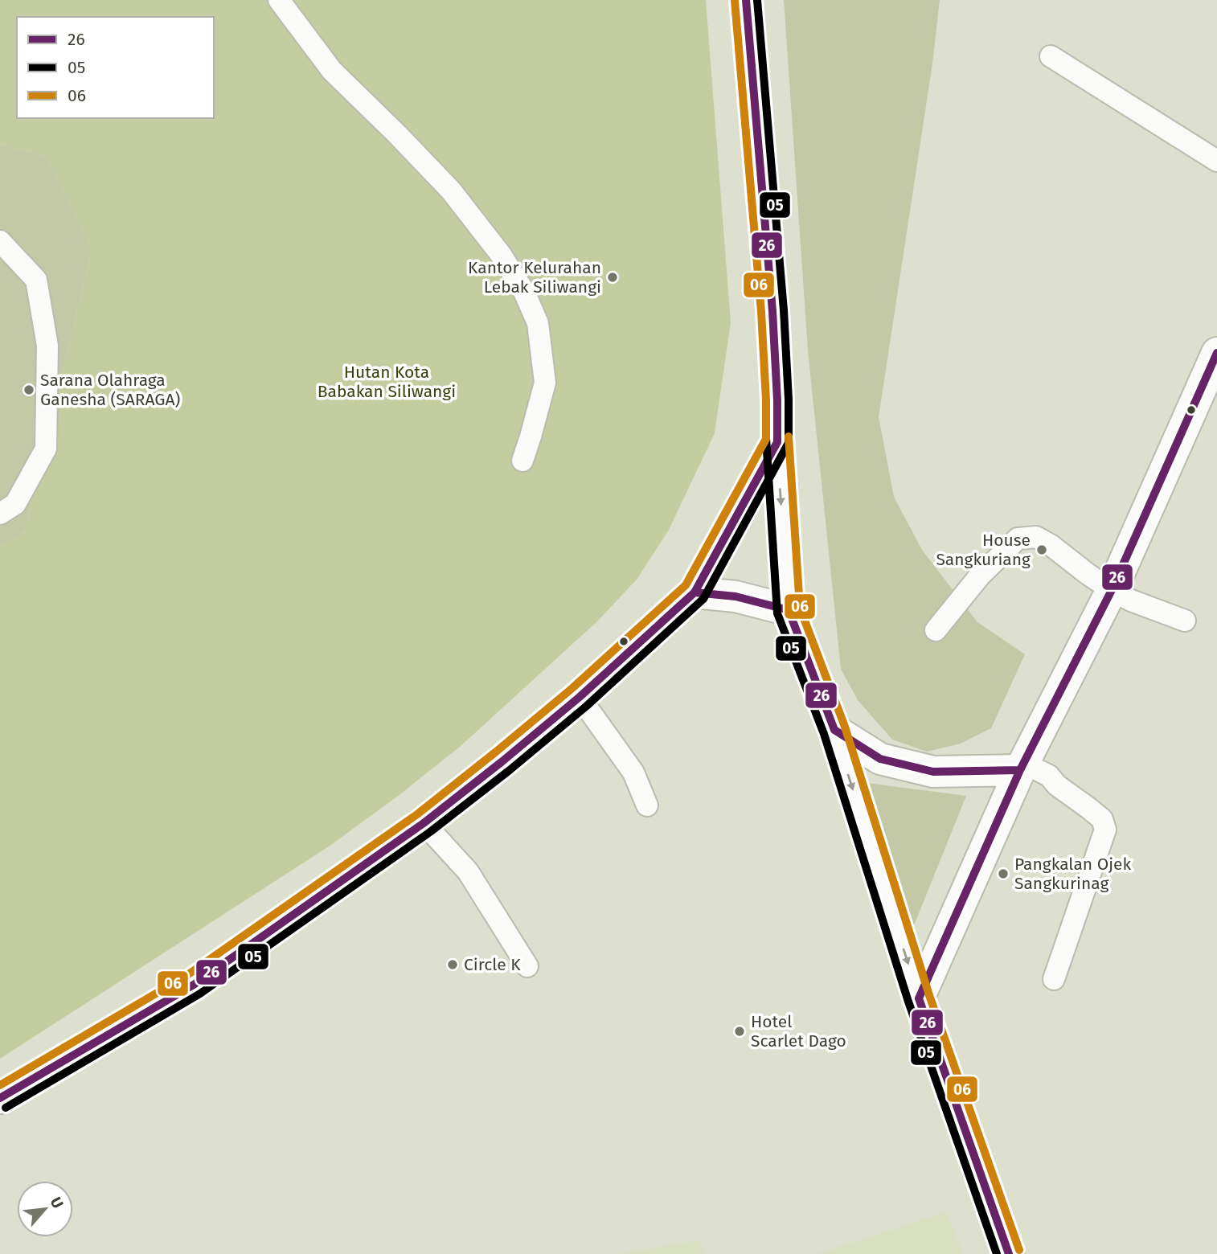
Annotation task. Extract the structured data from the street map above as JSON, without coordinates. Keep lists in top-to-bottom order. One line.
{"parks":["Hutan Kota Babakan Siliwangi"],"places":["Kantor Kelurahan Lebak Siliwangi","Sarana Olahraga Ganesha (SARAGA)","House Sangkuriang","Pangkalan Ojek Sangkurinag","Circle K","Hotel Scarlet Dago"],"lines":["transit line 26","transit line 05","transit line 06"],"legend":["26","05","06"],"north":"top right"}
